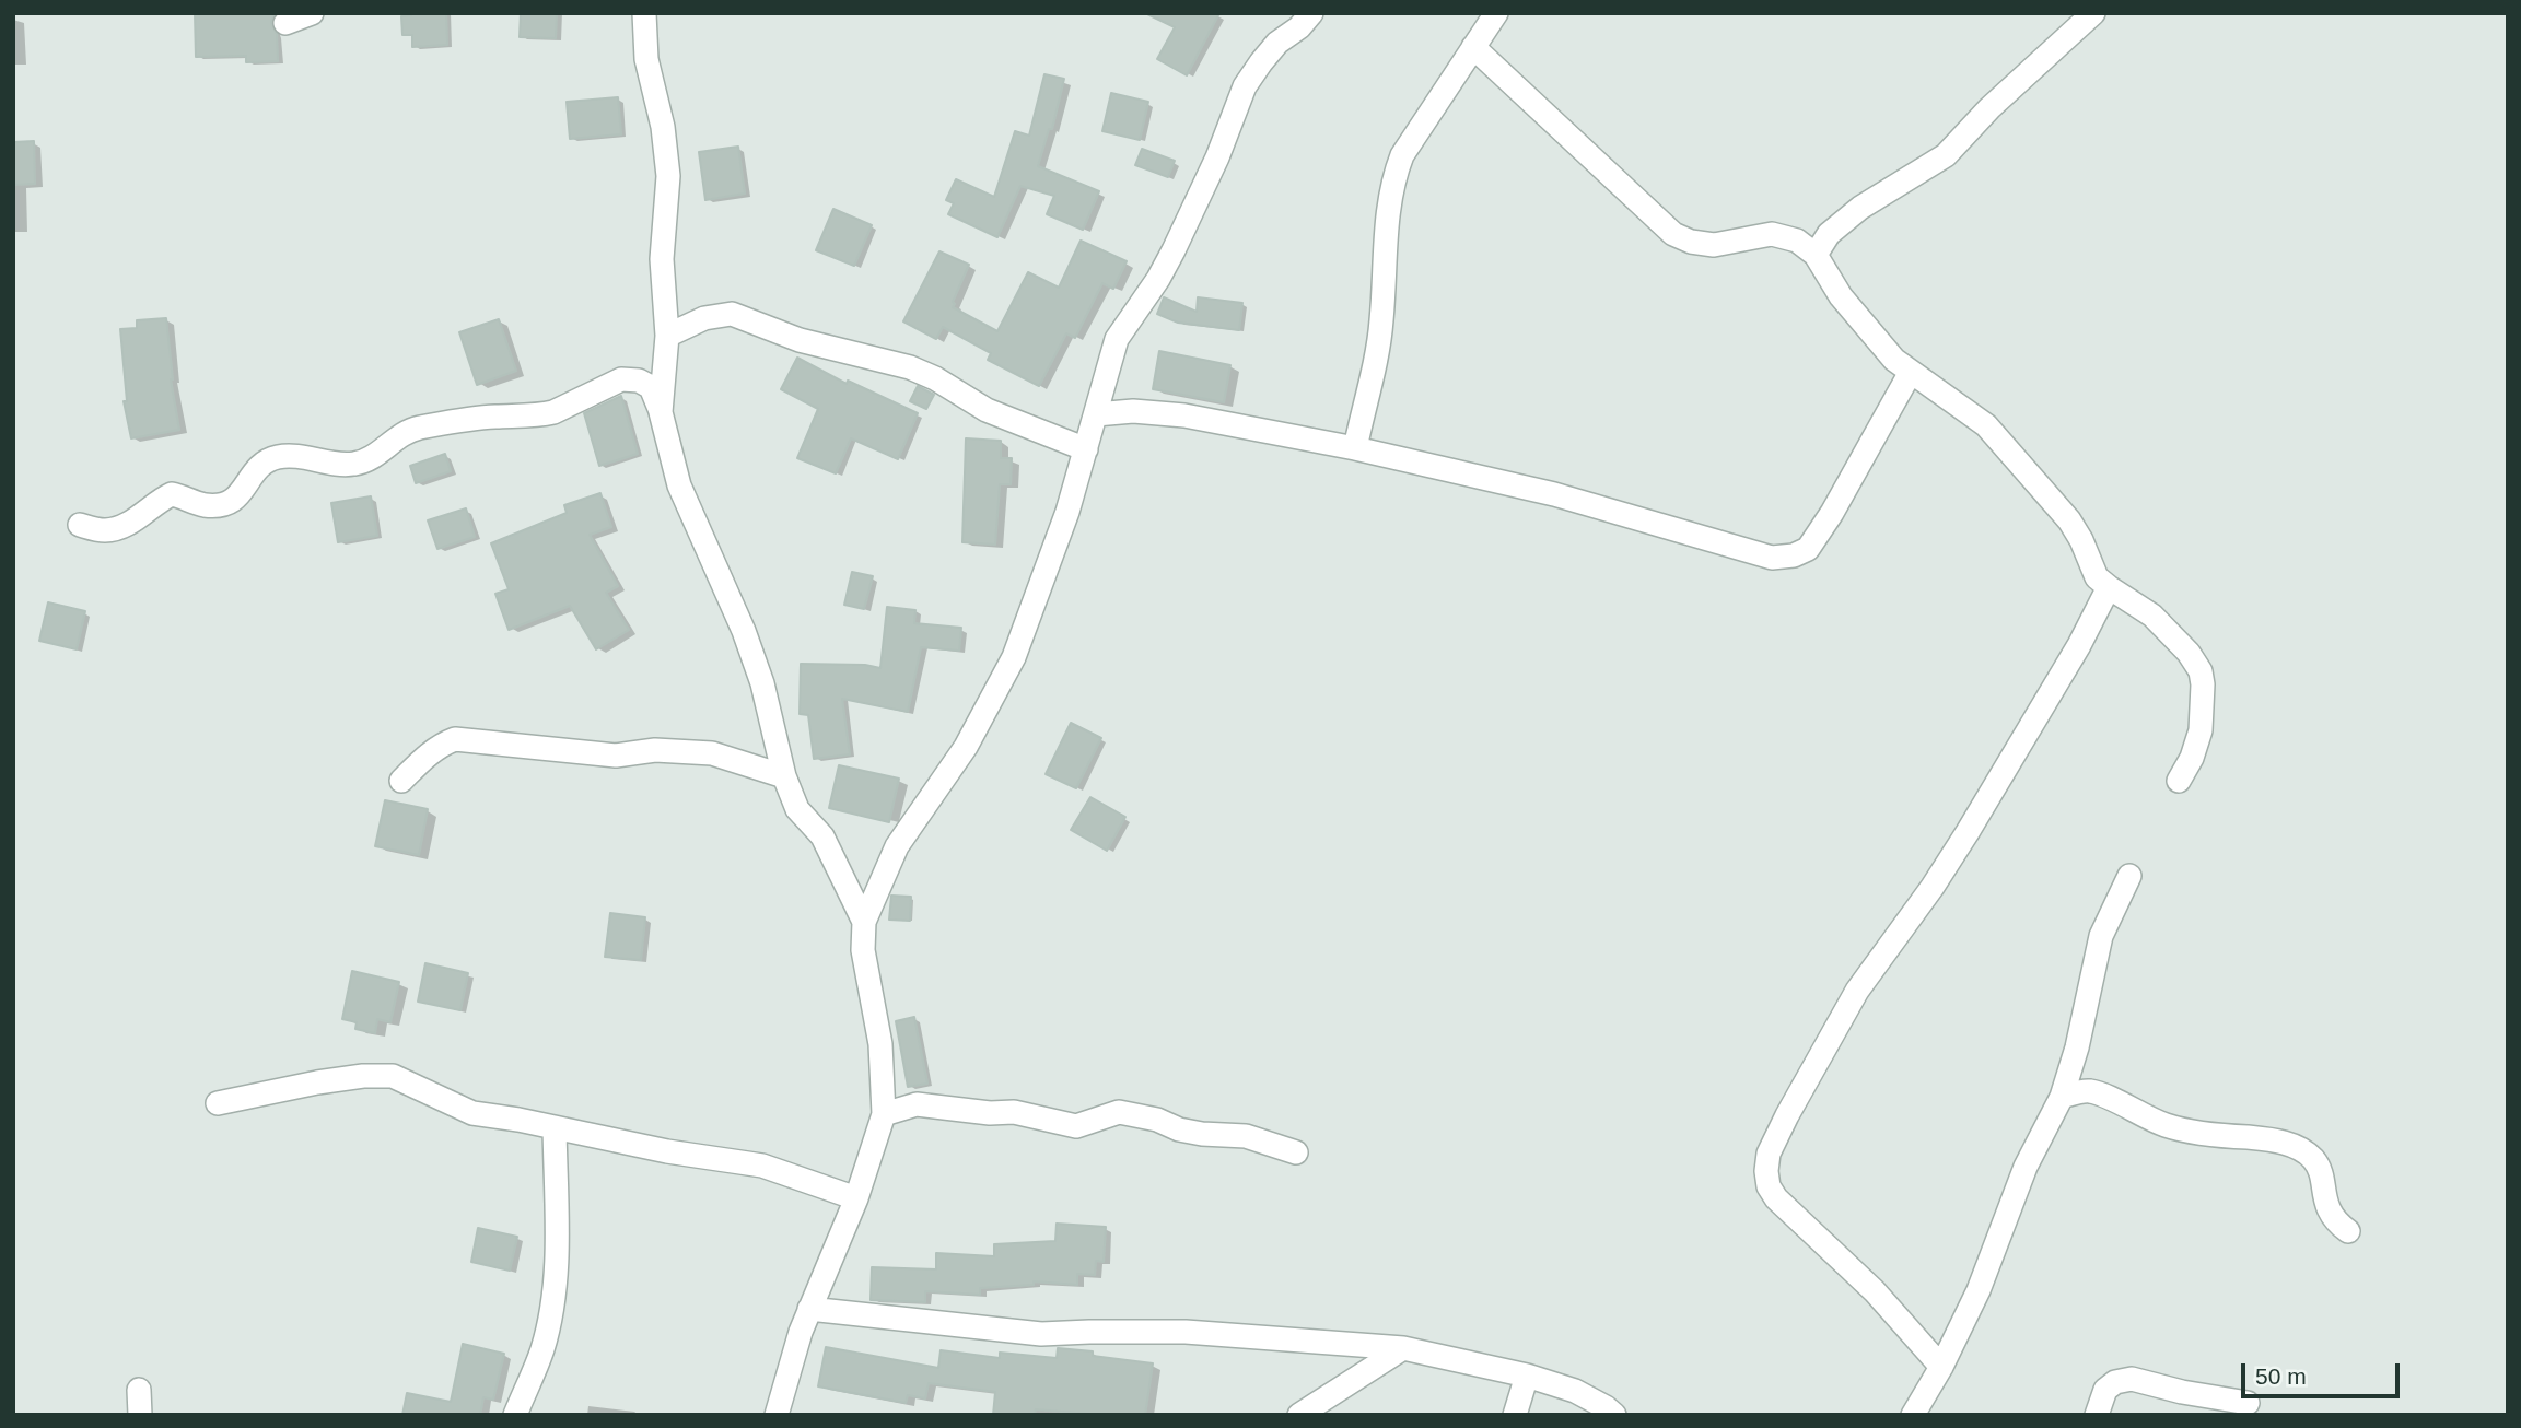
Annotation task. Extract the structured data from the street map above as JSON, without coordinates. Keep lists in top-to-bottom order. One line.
{"scale_bar":"50 m"}
